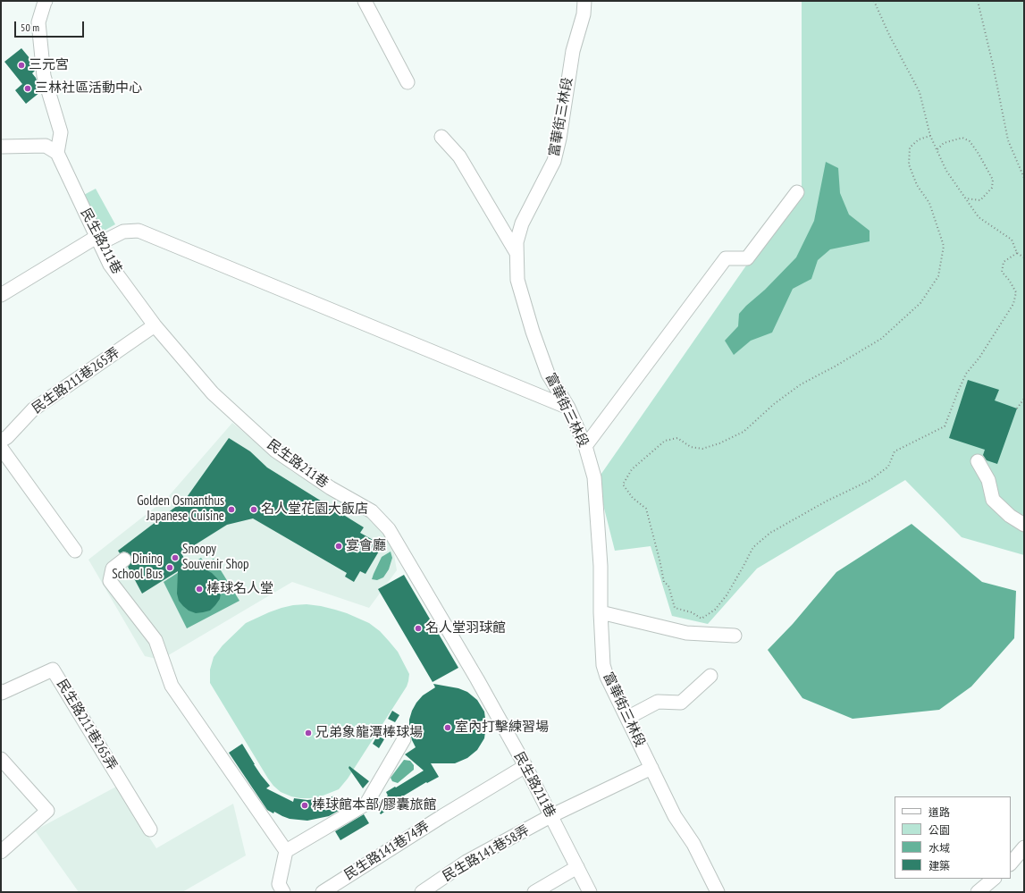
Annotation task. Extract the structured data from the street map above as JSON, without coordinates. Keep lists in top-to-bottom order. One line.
{"streets":{"street":["富華街三林段","民生路211巷","民生路211巷265弄","民生路141巷74弄","民生路141巷58弄"]},"crossings":[["富華街三林段","民生路141巷58弄"],["民生路211巷","民生路211巷265弄"],["民生路211巷","民生路141巷74弄"],["民生路211巷","民生路141巷58弄"]],"places":["三元宮","三林社區活動中心","Golden Osmanthus Japanese Cuisine","名人堂花園大飯店","宴會廳","Snoopy Souvenir Shop","Dining School Bus","棒球名人堂","名人堂羽球館","室內打擊練習場","兄弟象龍潭棒球場","棒球館本部/膠囊旅館"],"legend":["道路","公園","水域","建築"],"scale_bar":"50 m"}
